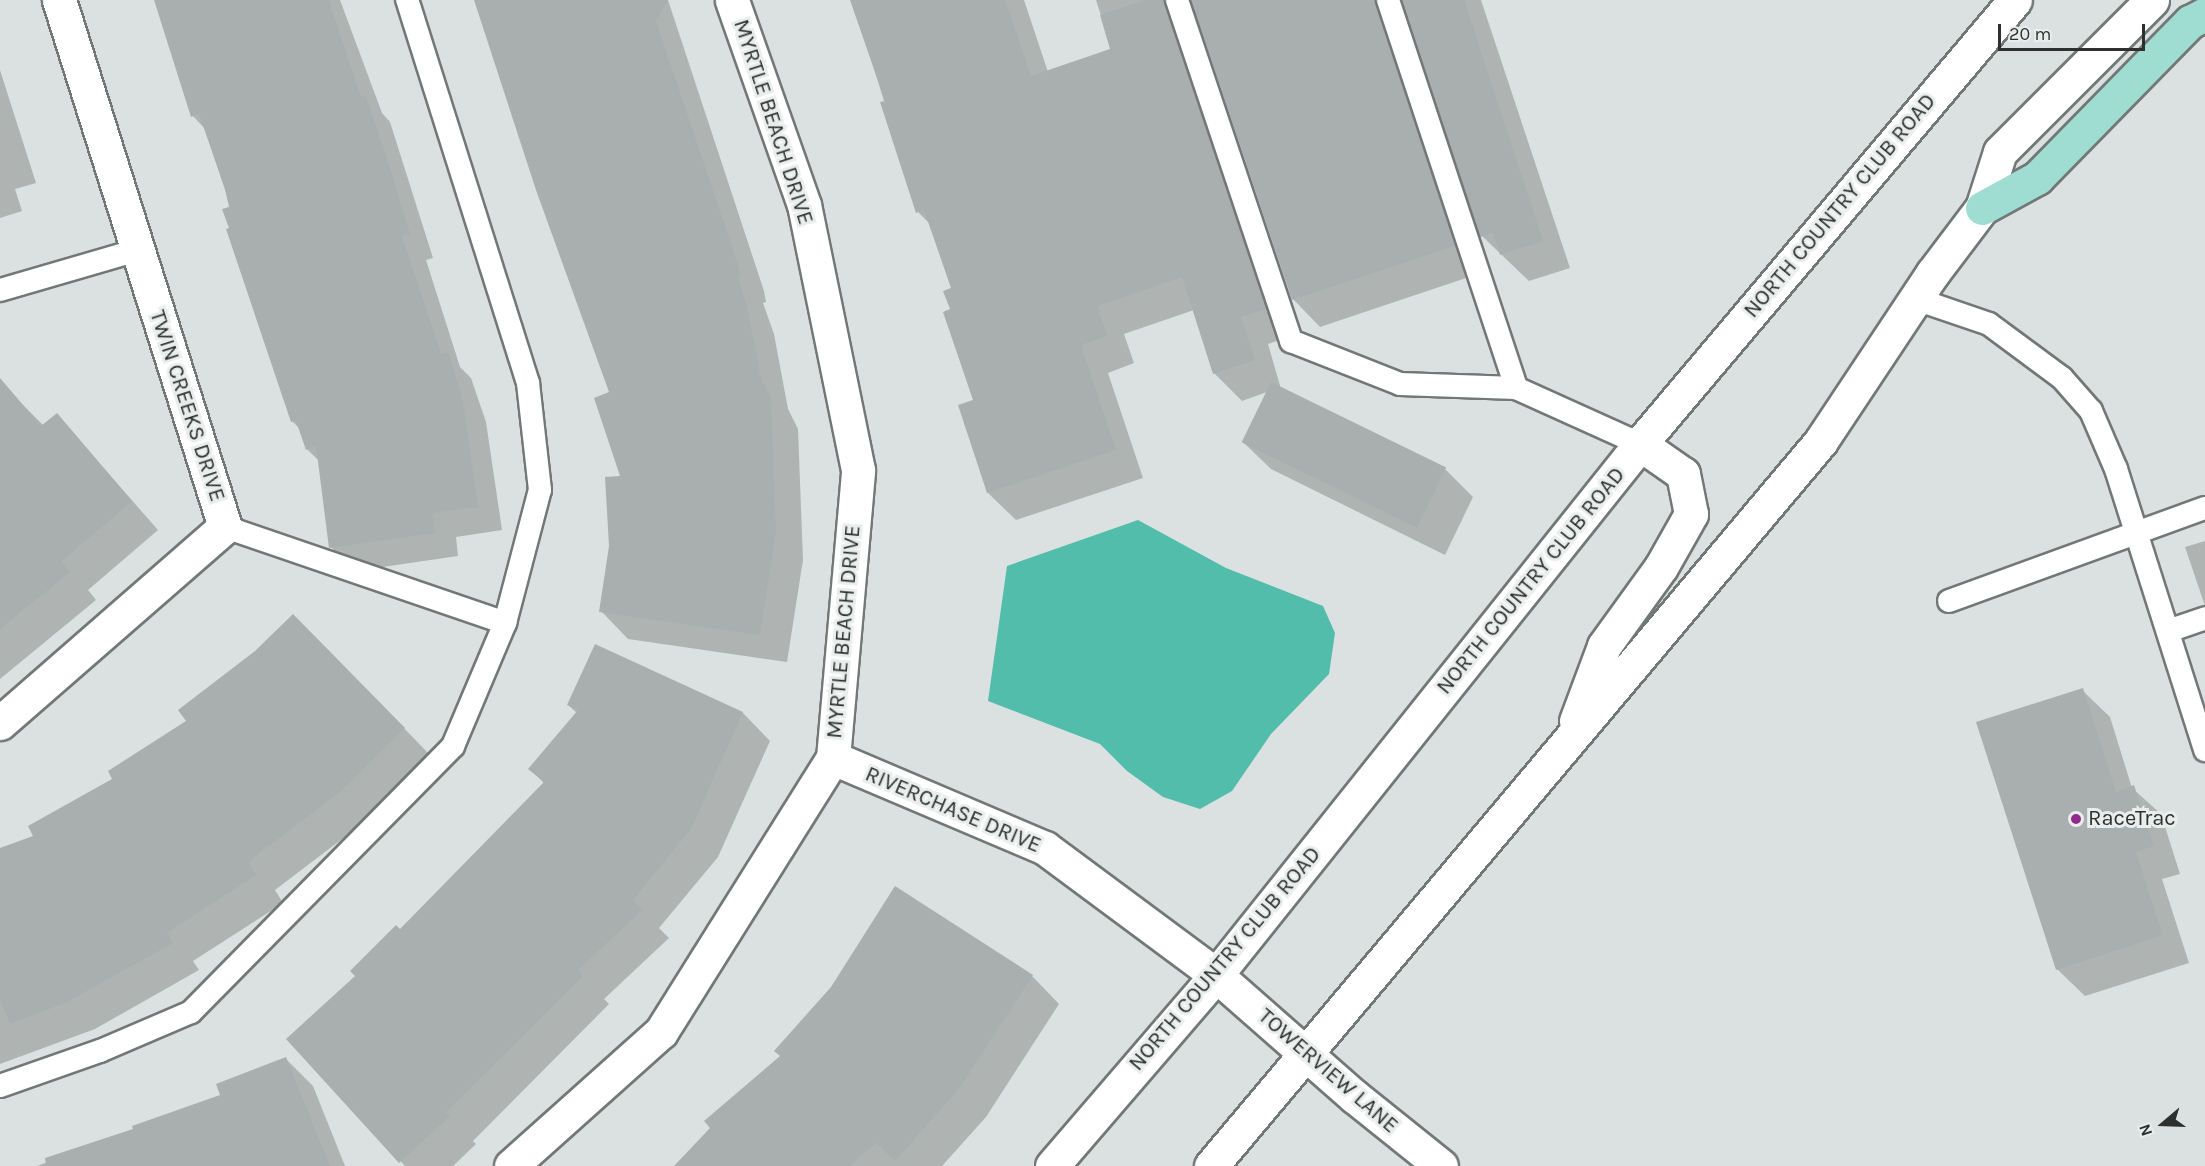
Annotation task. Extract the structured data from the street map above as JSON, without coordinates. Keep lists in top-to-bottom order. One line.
{"streets":{"main road":["MYRTLE BEACH DRIVE","NORTH COUNTRY CLUB ROAD","TWIN CREEKS DRIVE","RIVERCHASE DRIVE","TOWERVIEW LANE"]},"crossings":[["MYRTLE BEACH DRIVE","RIVERCHASE DRIVE"],["NORTH COUNTRY CLUB ROAD","RIVERCHASE DRIVE"],["NORTH COUNTRY CLUB ROAD","TOWERVIEW LANE"],["RIVERCHASE DRIVE","TOWERVIEW LANE"]],"places":["RaceTrac"],"scale_bar":"20 m","north":"left"}
